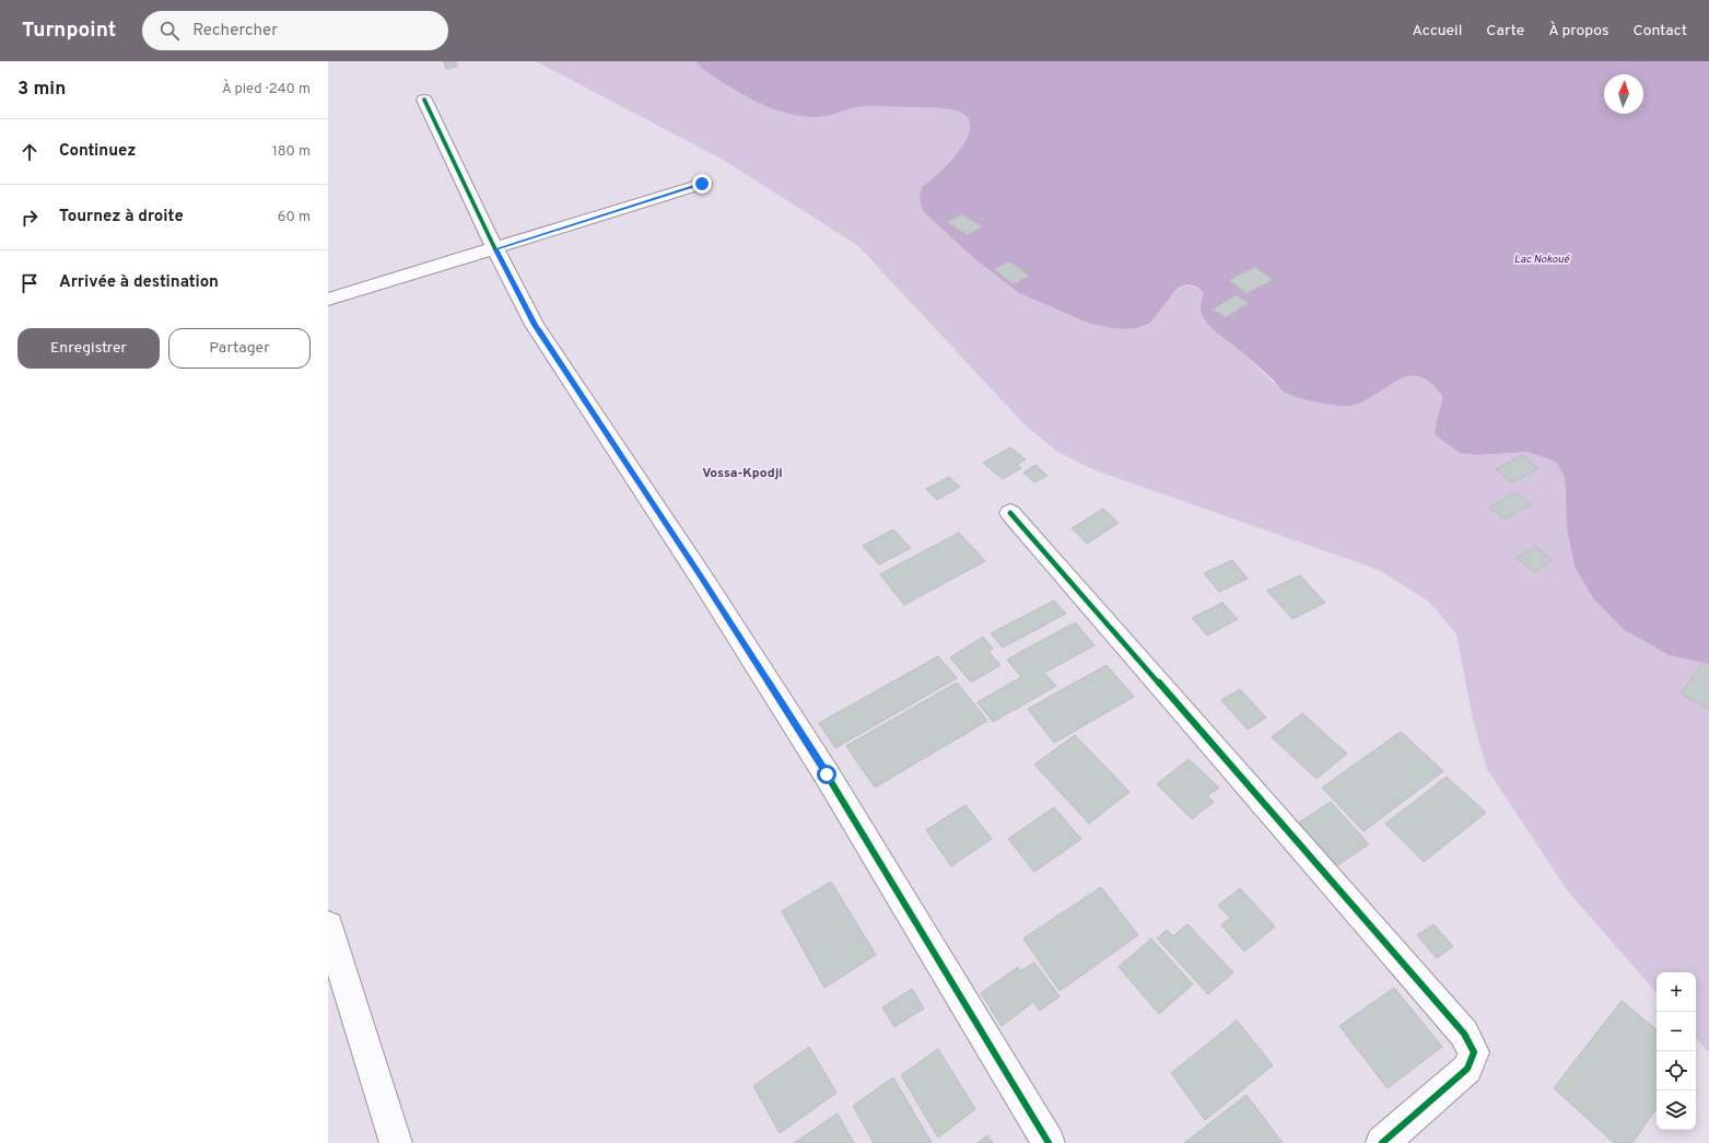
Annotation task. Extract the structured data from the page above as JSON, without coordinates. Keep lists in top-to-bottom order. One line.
{"districts":["Vossa-Kpodji"],"water":["Lac Nokoué"],"north":"top","page":{"header":"Turnpoint","search":"Rechercher","nav":["Accueil","Carte","À propos","Contact"],"heading":["3 min","À pied · 240 m"],"list":[["Continuez","180 m"],["Tournez à droite","60 m"],"Arrivée à destination"],"buttons":["Enregistrer","Partager"],"map_buttons":["+","−"]}}
